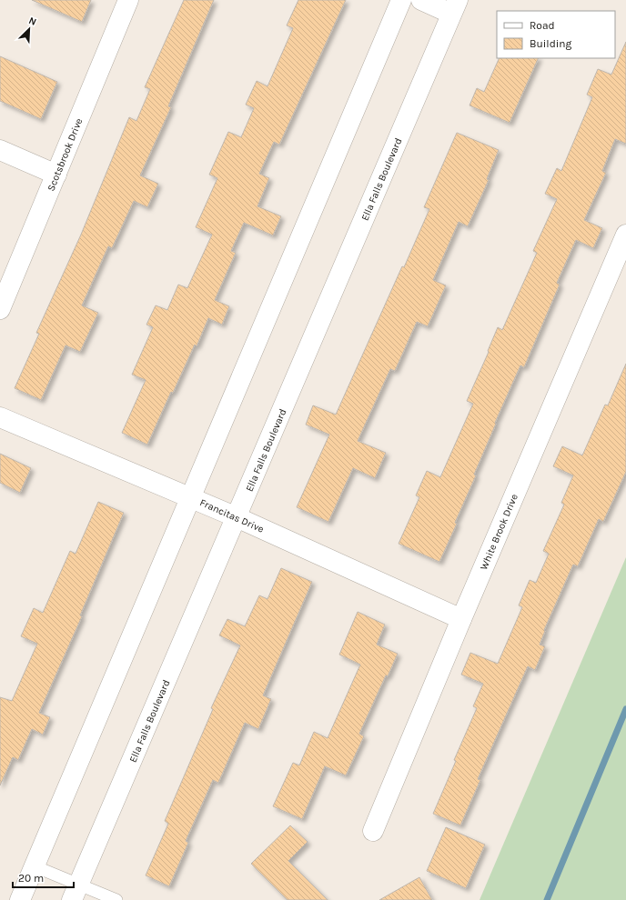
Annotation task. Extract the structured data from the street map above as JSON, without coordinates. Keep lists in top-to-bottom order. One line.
{"streets":{"street":["Scotsbrook Drive","Ella Falls Boulevard","Francitas Drive","White Brook Drive"]},"crossings":[["Ella Falls Boulevard","Francitas Drive"],["Francitas Drive","White Brook Drive"]],"legend":["Road","Building"],"scale_bar":"20 m","north":"top right"}
